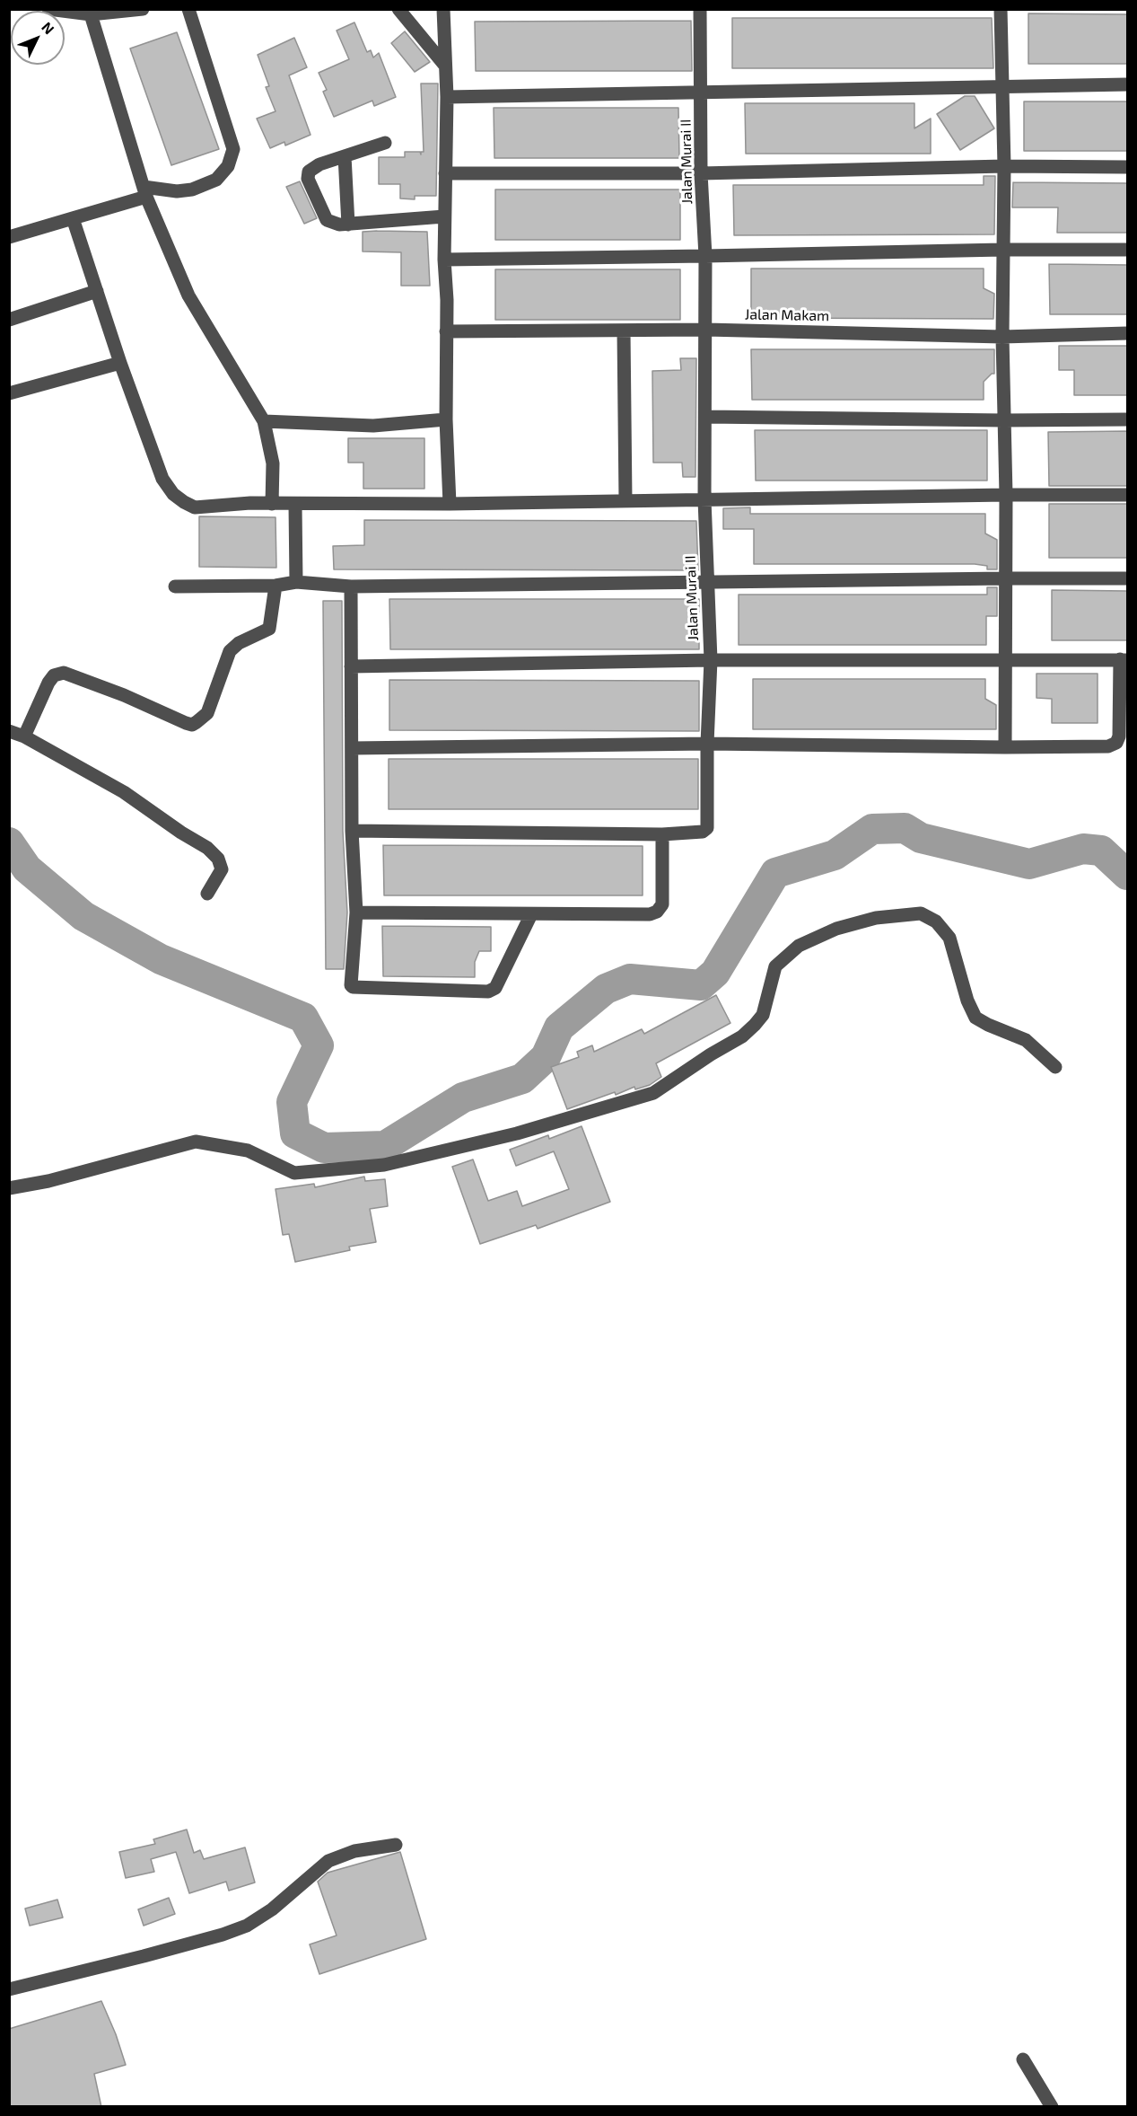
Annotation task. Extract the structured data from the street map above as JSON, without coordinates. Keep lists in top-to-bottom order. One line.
{"streets":{"street":["Jalan Murai II","Jalan Makam"]},"crossings":[["Jalan Murai II","Jalan Makam"]],"north":"top right"}
